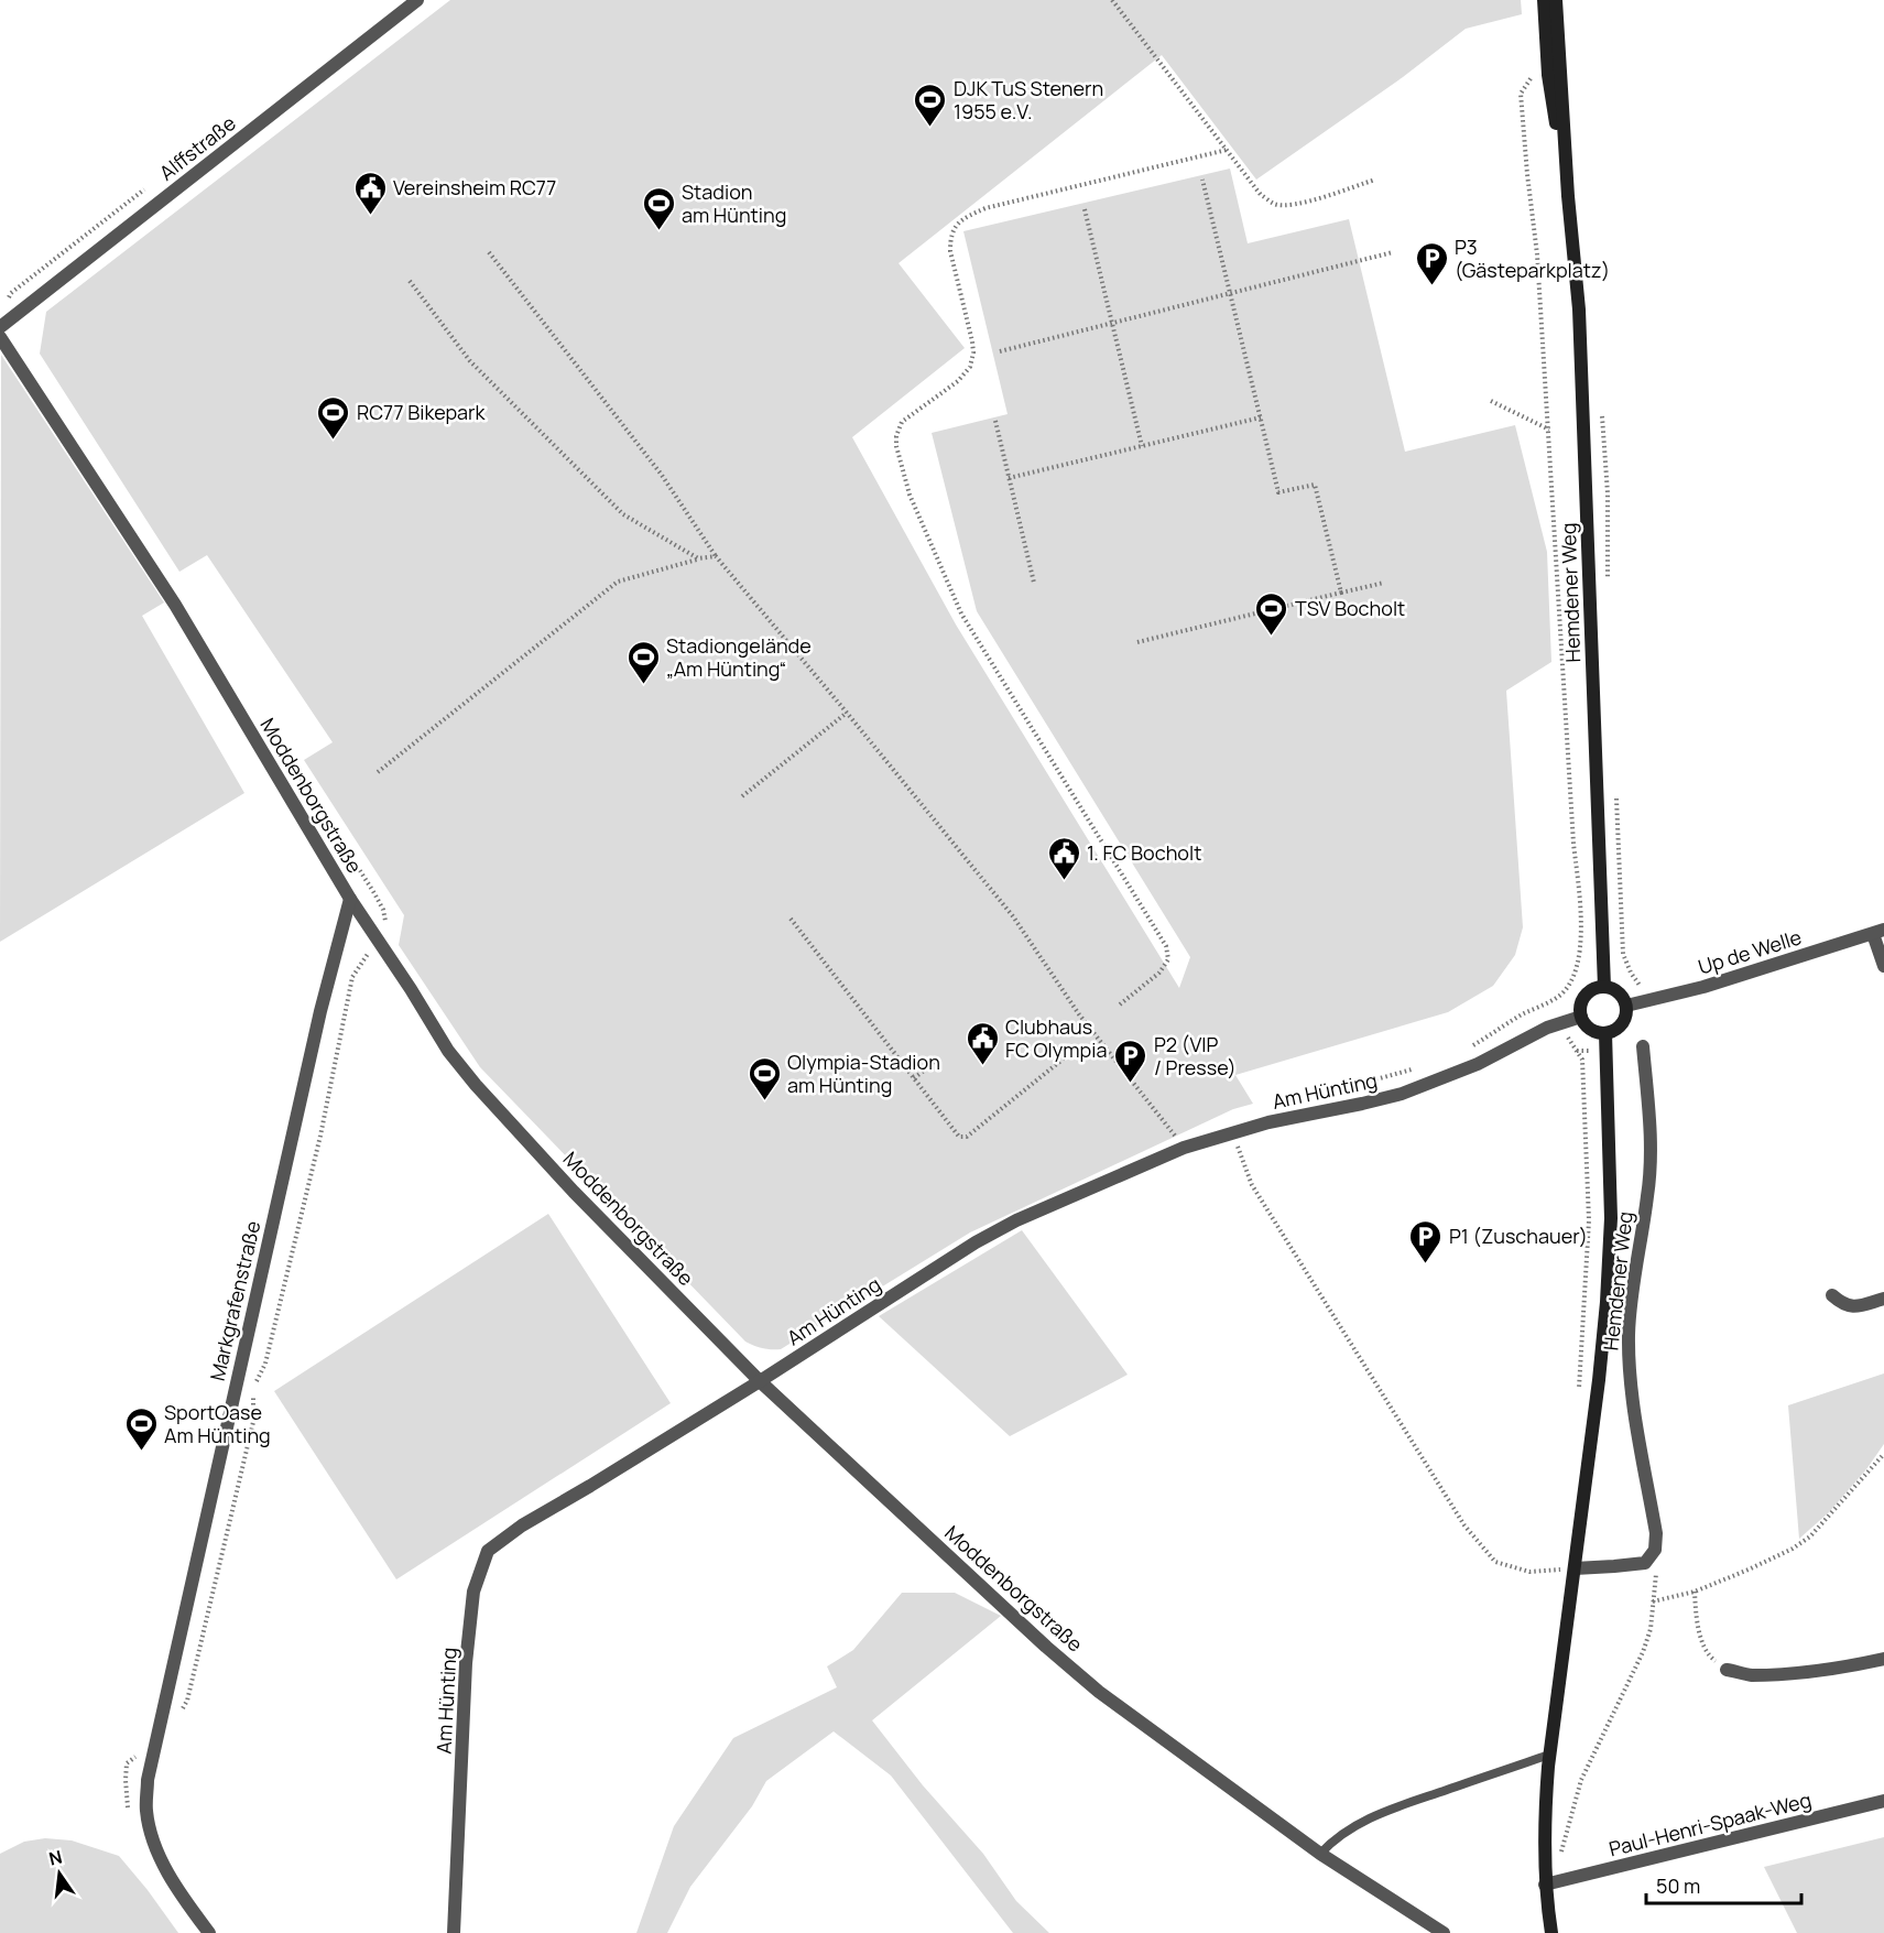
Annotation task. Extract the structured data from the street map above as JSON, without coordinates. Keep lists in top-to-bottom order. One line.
{"streets":{"street":["Alffstraße","Hemdener Weg","Moddenborgstraße","Up de Welle","Am Hünting","Markgrafenstraße","Paul-Henri-Spaak-Weg"]},"crossings":[["Hemdener Weg","Up de Welle"],["Hemdener Weg","Am Hünting"],["Hemdener Weg","Paul-Henri-Spaak-Weg"],["Moddenborgstraße","Am Hünting"],["Moddenborgstraße","Markgrafenstraße"],["Up de Welle","Am Hünting"]],"places":{"sports":["DJK TuS Stenern 1955 e.V.","Stadion am Hünting","RC77 Bikepark","TSV Bocholt","Stadiongelände „Am Hünting“","Olympia-Stadion am Hünting","SportOase Am Hünting"],"public building":["Vereinsheim RC77","1. FC Bocholt","Clubhaus FC Olympia"],"parking":["P3 (Gästeparkplatz)","P2 (VIP / Presse)","P1 (Zuschauer)"]},"scale_bar":"50 m","north":"top"}
